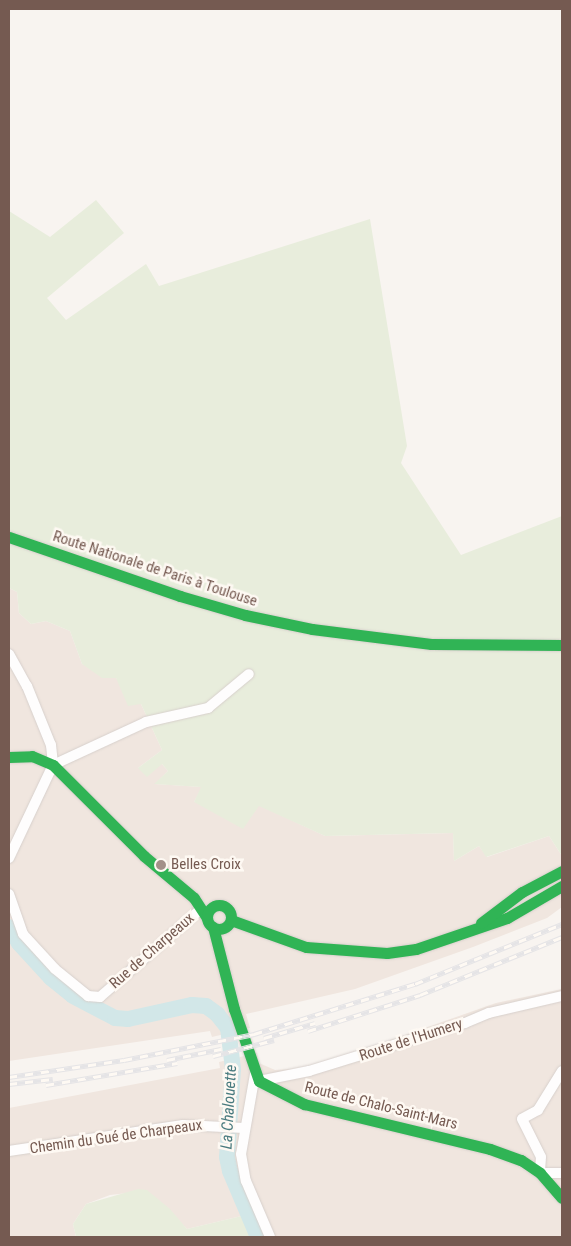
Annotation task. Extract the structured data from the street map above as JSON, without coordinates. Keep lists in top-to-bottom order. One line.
{"streets":{"main road":["Route Nationale de Paris à Toulouse","Route de Chalo-Saint-Mars"],"street":["Rue de Charpeaux","Route de l'Humery","Chemin du Gué de Charpeaux"]},"crossings":[["Route de l'Humery","Route de Chalo-Saint-Mars"]],"water":["La Chalouette"],"places":["Belles Croix"]}
